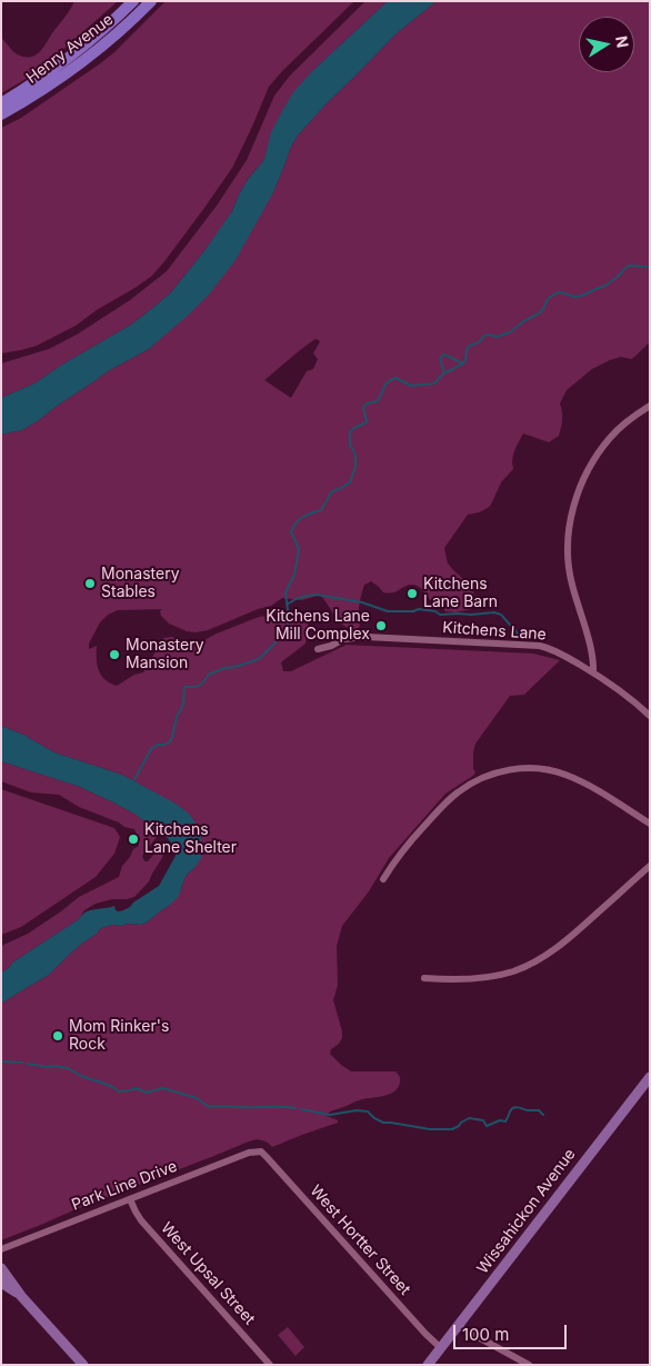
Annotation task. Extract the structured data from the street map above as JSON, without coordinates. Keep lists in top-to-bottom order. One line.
{"streets":{"main road":["Henry Avenue"],"street":["Kitchens Lane","Park Line Drive","Wissahickon Avenue","West Hortter Street","West Upsal Street"]},"crossings":[["Park Line Drive","West Hortter Street"],["Park Line Drive","West Upsal Street"],["Wissahickon Avenue","West Hortter Street"]],"places":["Monastery Stables","Kitchens Lane Barn","Kitchens Lane Mill Complex","Monastery Mansion","Kitchens Lane Shelter","Mom Rinker's Rock"],"scale_bar":"100 m","north":"right"}
